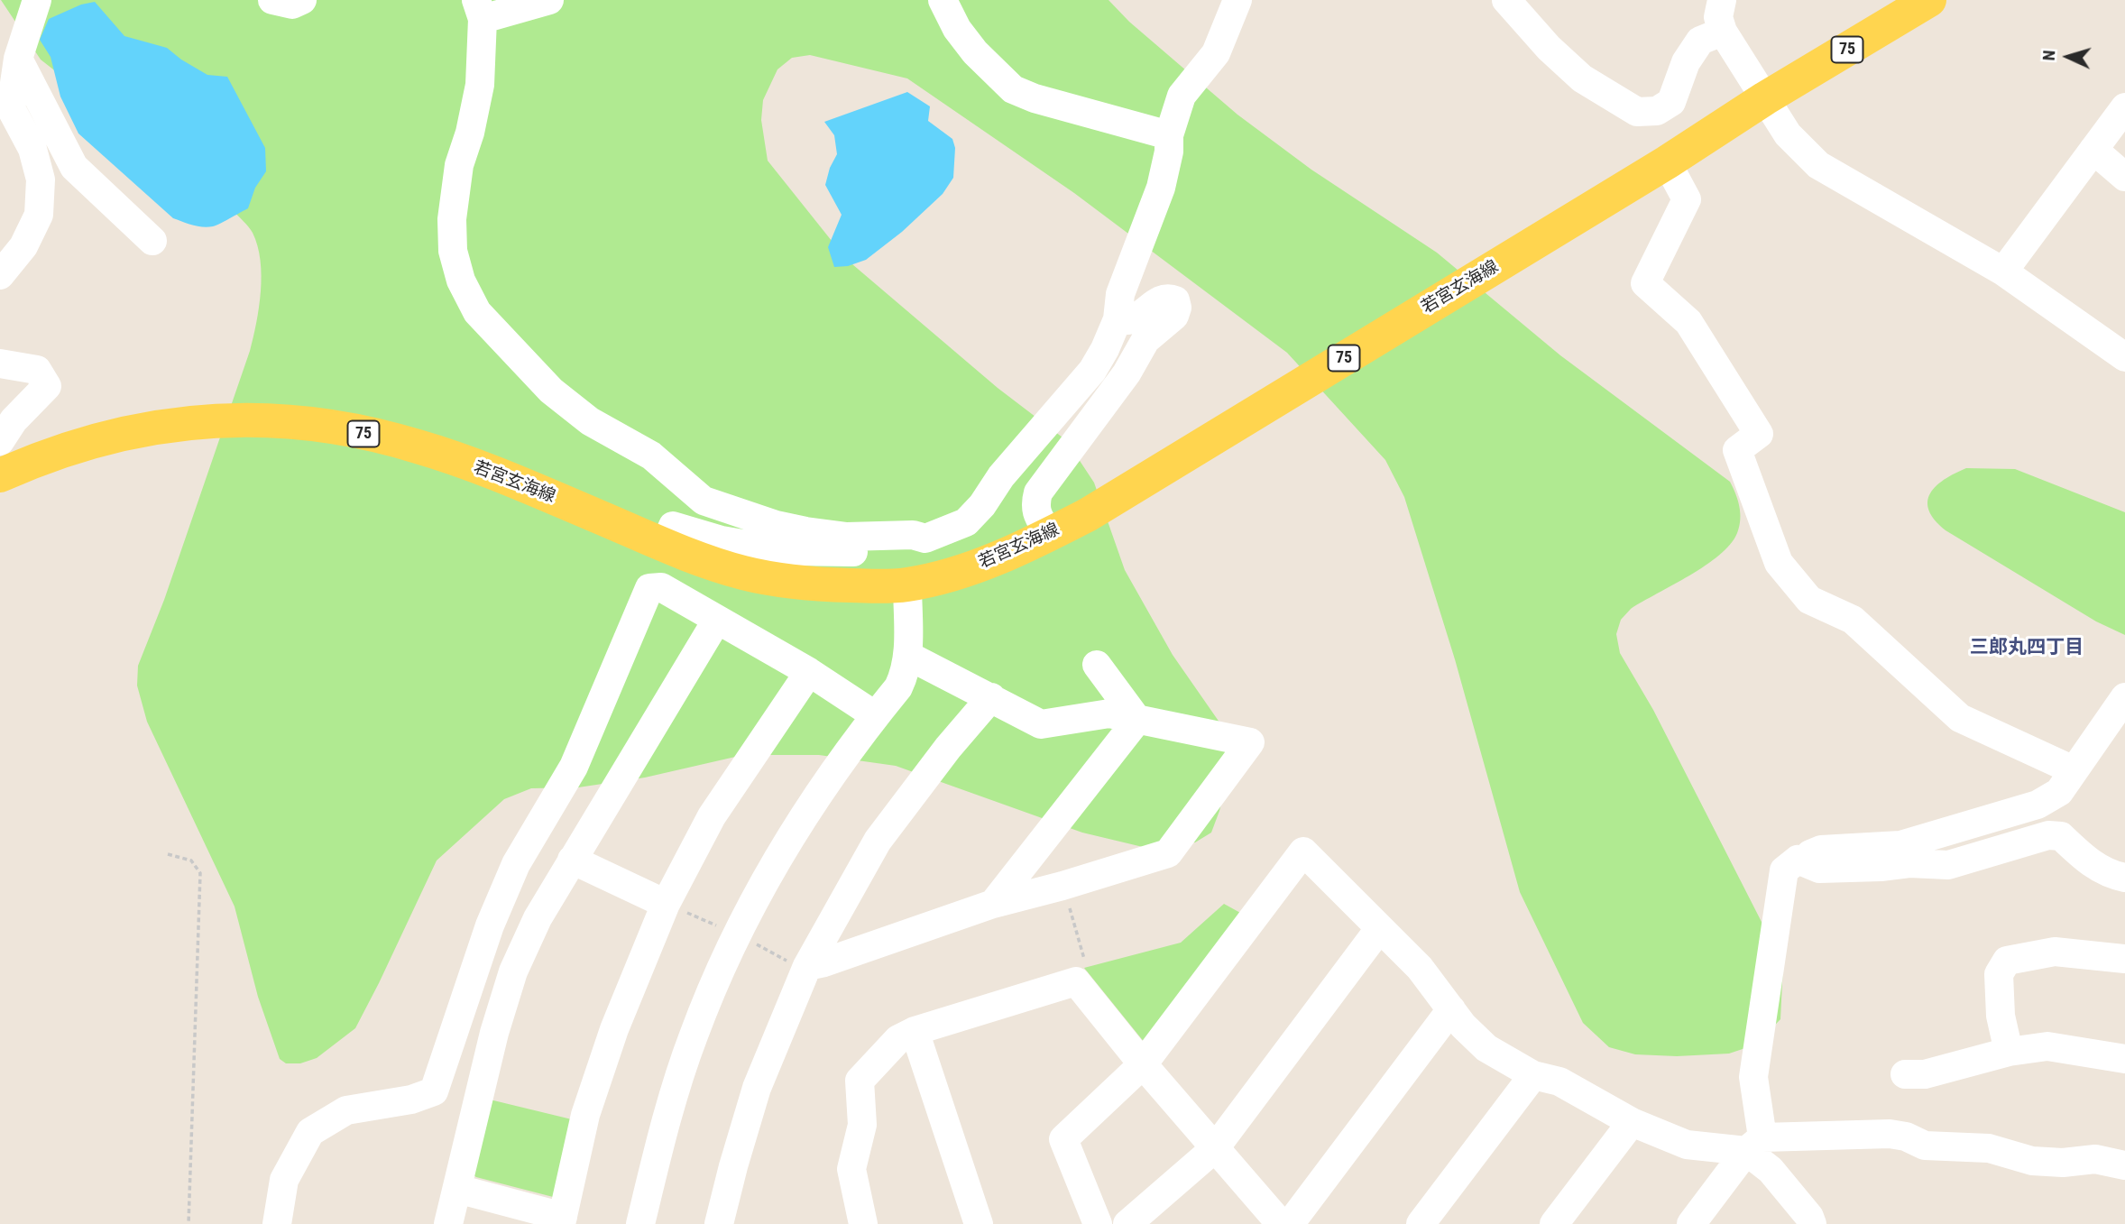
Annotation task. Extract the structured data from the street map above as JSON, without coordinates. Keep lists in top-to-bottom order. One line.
{"streets":{"main road":["75","若宮玄海線"]},"districts":["三郎丸四丁目"],"north":"left"}
